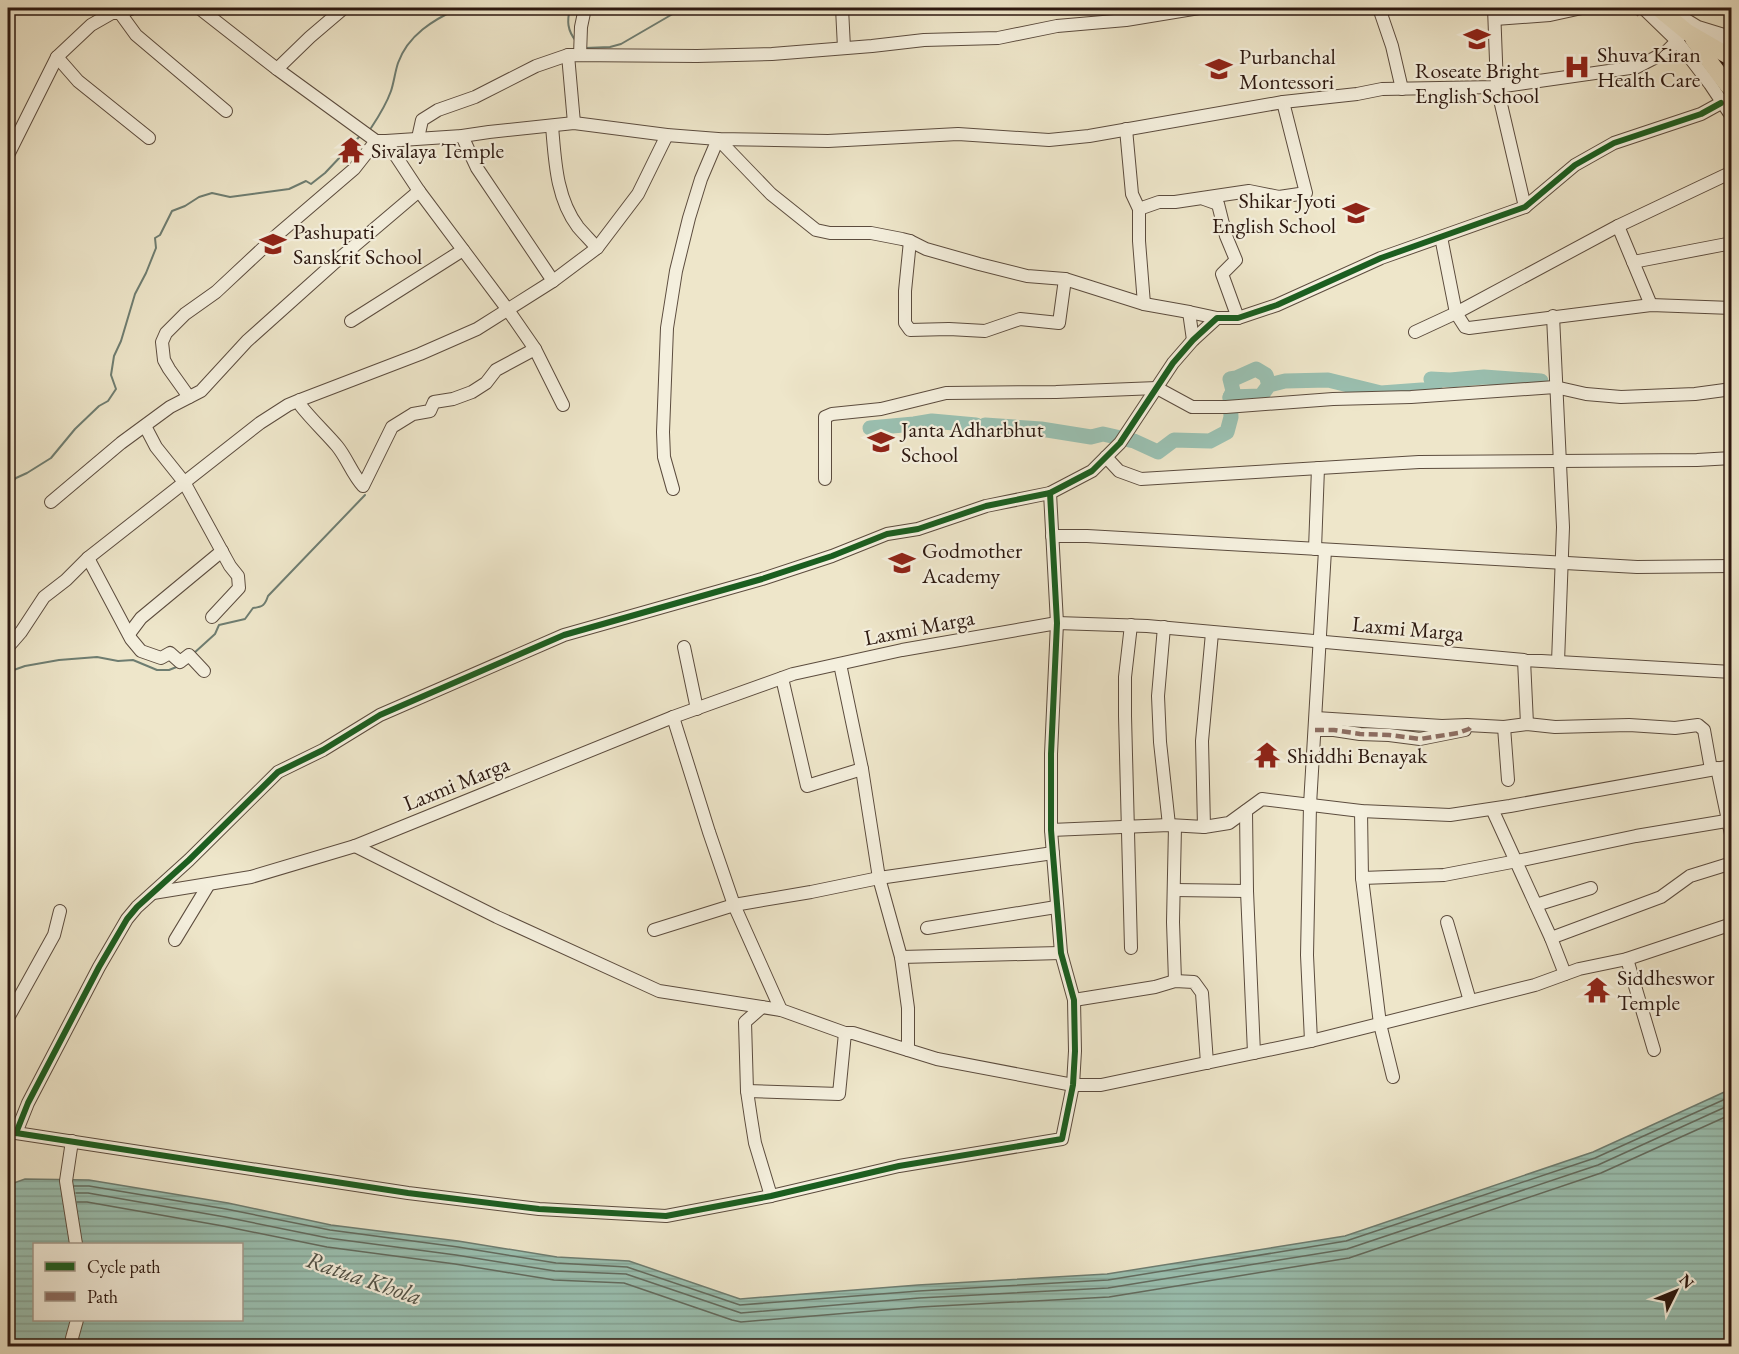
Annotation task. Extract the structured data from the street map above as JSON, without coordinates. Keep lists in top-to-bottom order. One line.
{"streets":{"street":["Laxmi Marga"]},"water":["Ratua Khola"],"places":{"school or university":["Roseate Bright English School","Purbanchal Montessori","Shikar Jyoti English School","Pashupati Sanskrit School","Janta Adharbhut School","Godmother Academy"],"hospital":["Shuva Kiran Health Care"],"temple":["Sivalaya Temple","Shiddhi Benayak","Siddheswor Temple"]},"legend":["Cycle path","Path"],"north":"top right"}
